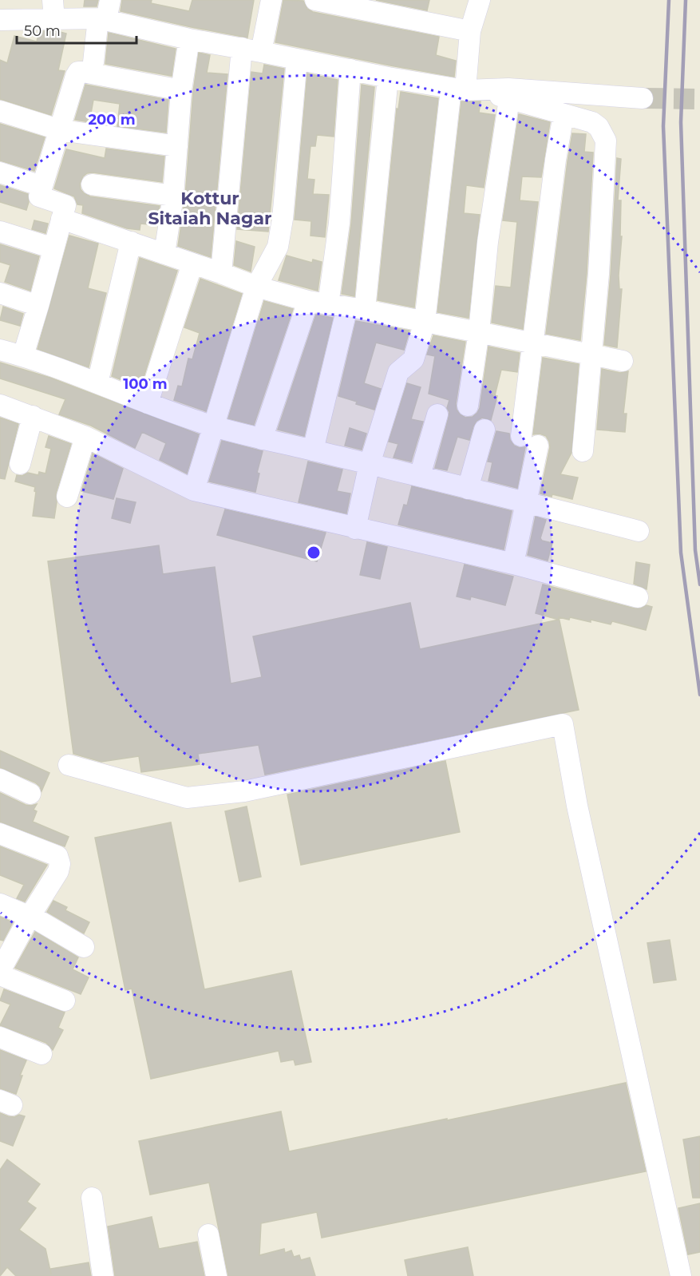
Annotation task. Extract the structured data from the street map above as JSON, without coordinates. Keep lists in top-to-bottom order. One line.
{"districts":["Kottur Sitaiah Nagar"],"scale_bar":"50 m","rings":["200 m","100 m"]}
